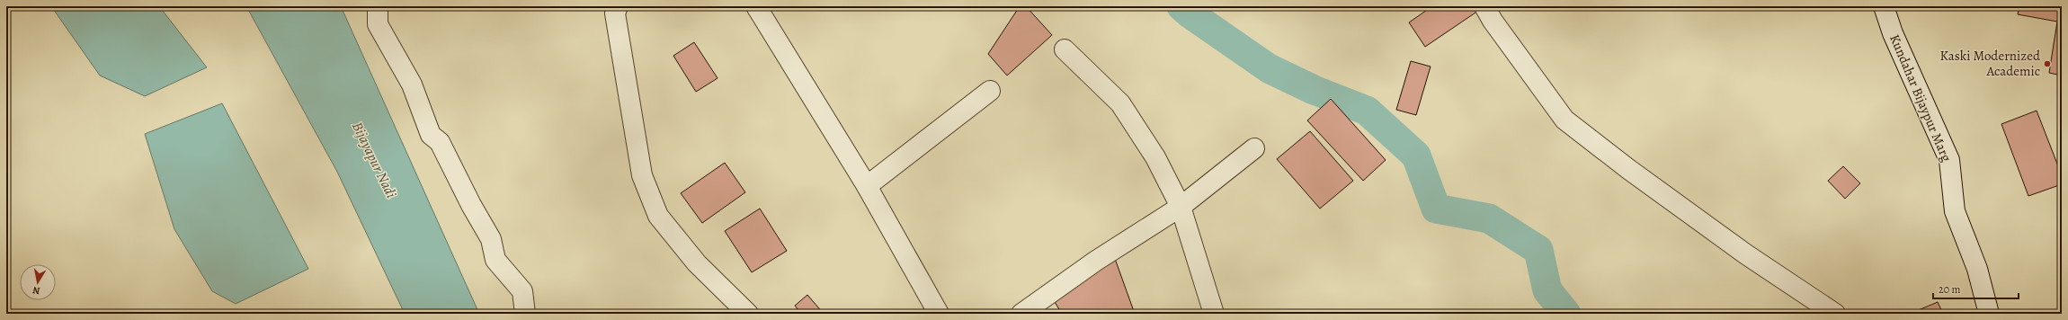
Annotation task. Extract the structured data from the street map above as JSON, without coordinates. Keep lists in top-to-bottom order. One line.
{"streets":{"street":["Kundahar Bijaypur Marg"]},"water":["Bijayapur Nadi"],"places":["Kaski Modernized Academic"],"scale_bar":"20 m","north":"bottom"}
